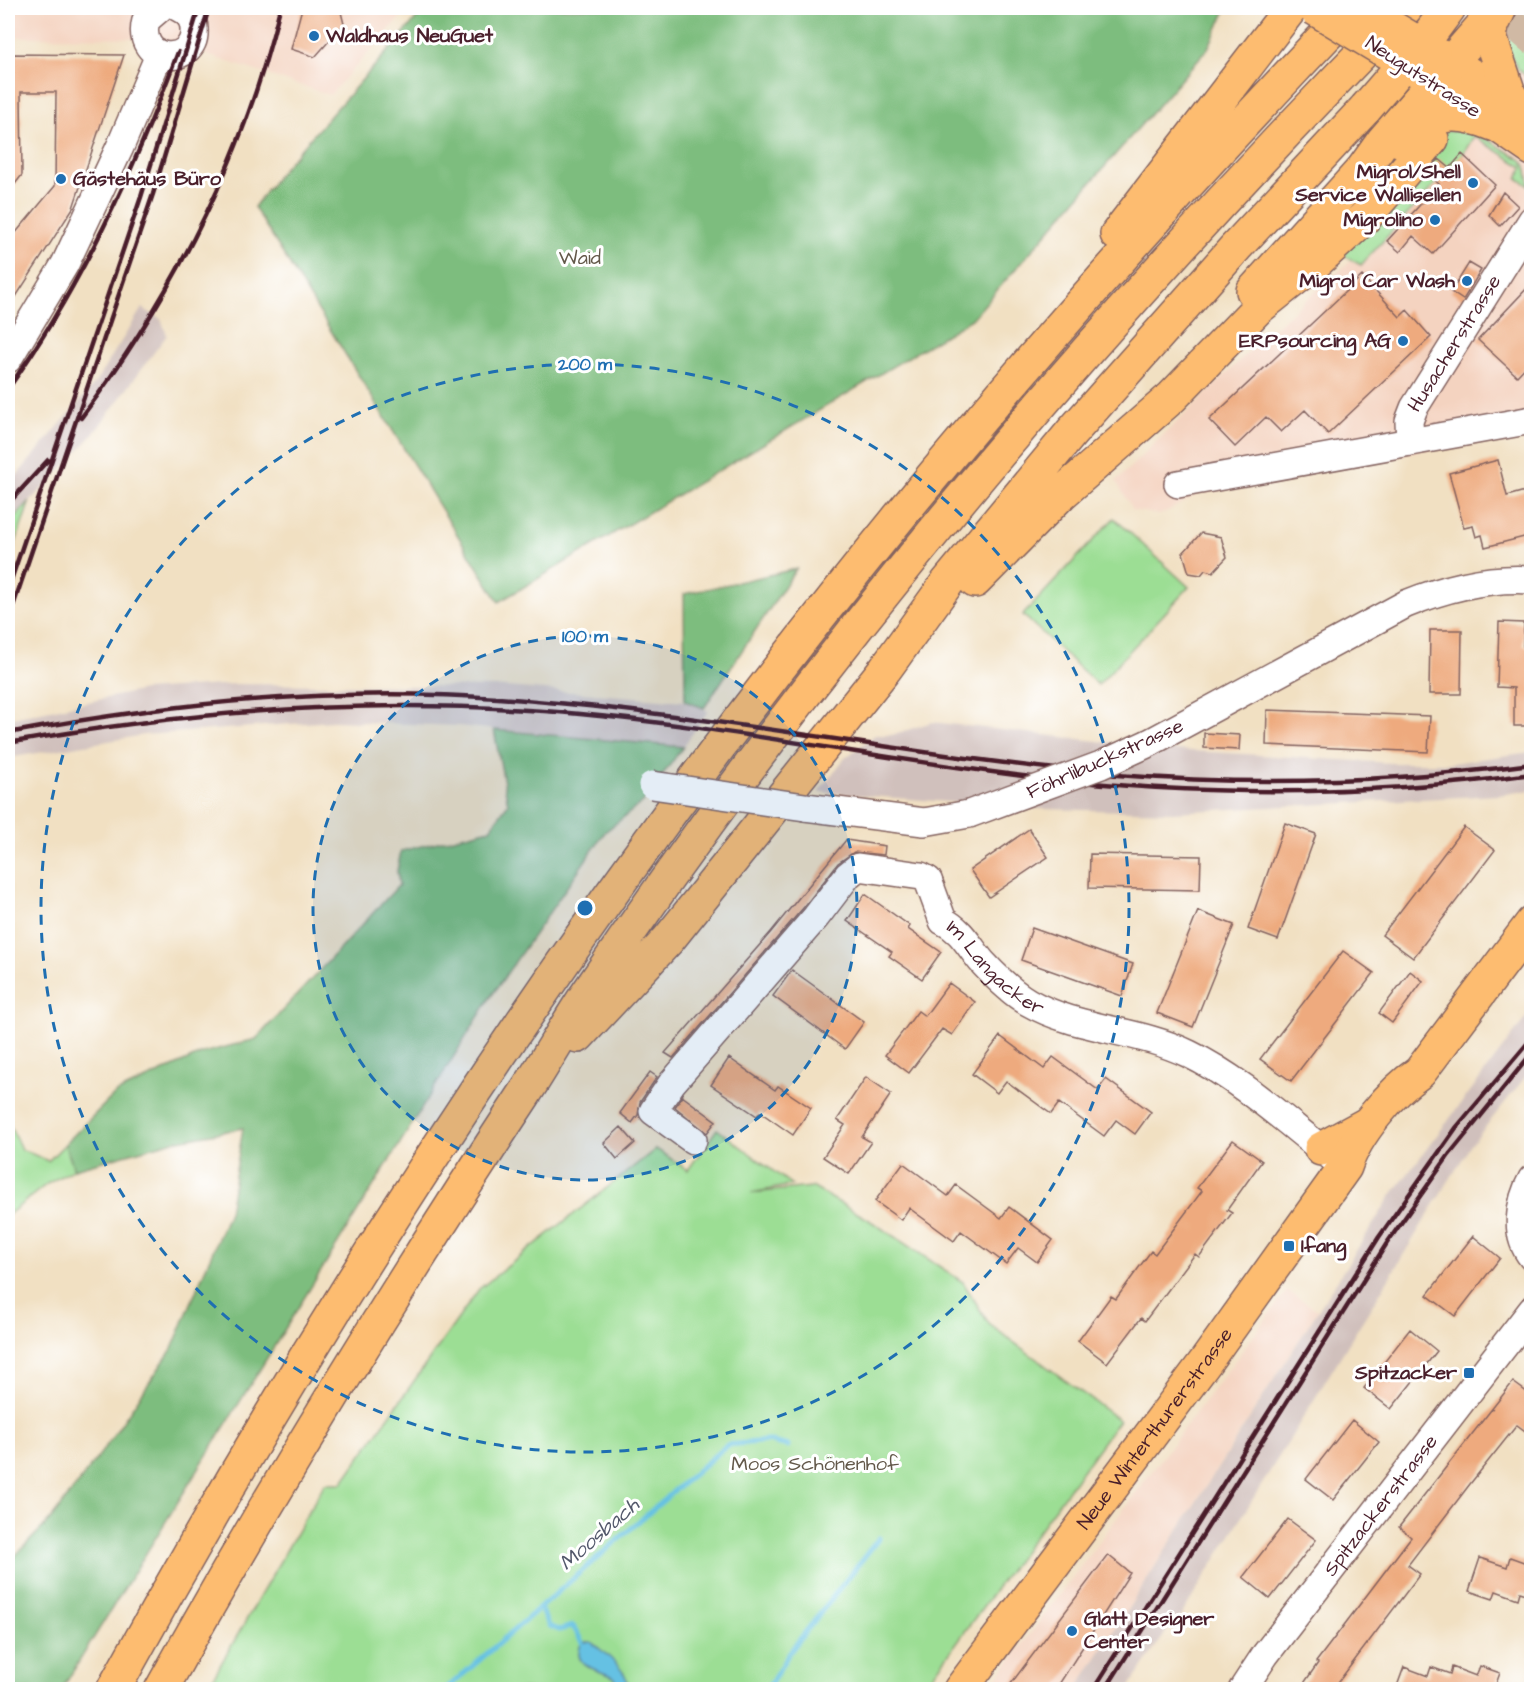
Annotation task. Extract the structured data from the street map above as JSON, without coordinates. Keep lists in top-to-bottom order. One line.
{"streets":{"main road":["Neugutstrasse","Neue Winterthurerstrasse"],"street":["Husacherstrasse","Föhrlibuckstrasse","Im Langacker","Spitzackerstrasse"]},"crossings":[["Im Langacker","Neue Winterthurerstrasse"]],"water":["Moosbach"],"parks":["Waid","Moos Schönenhof"],"places":{"other":["Waldhaus NeuGuet","Gästehäus Büro","Migrol/Shell Service Wallisellen","Migrolino","Migrol Car Wash","ERPsourcing AG","Glatt Designer Center"],"transit":["Ifang","Spitzacker"]},"rings":["200 m","100 m"]}
